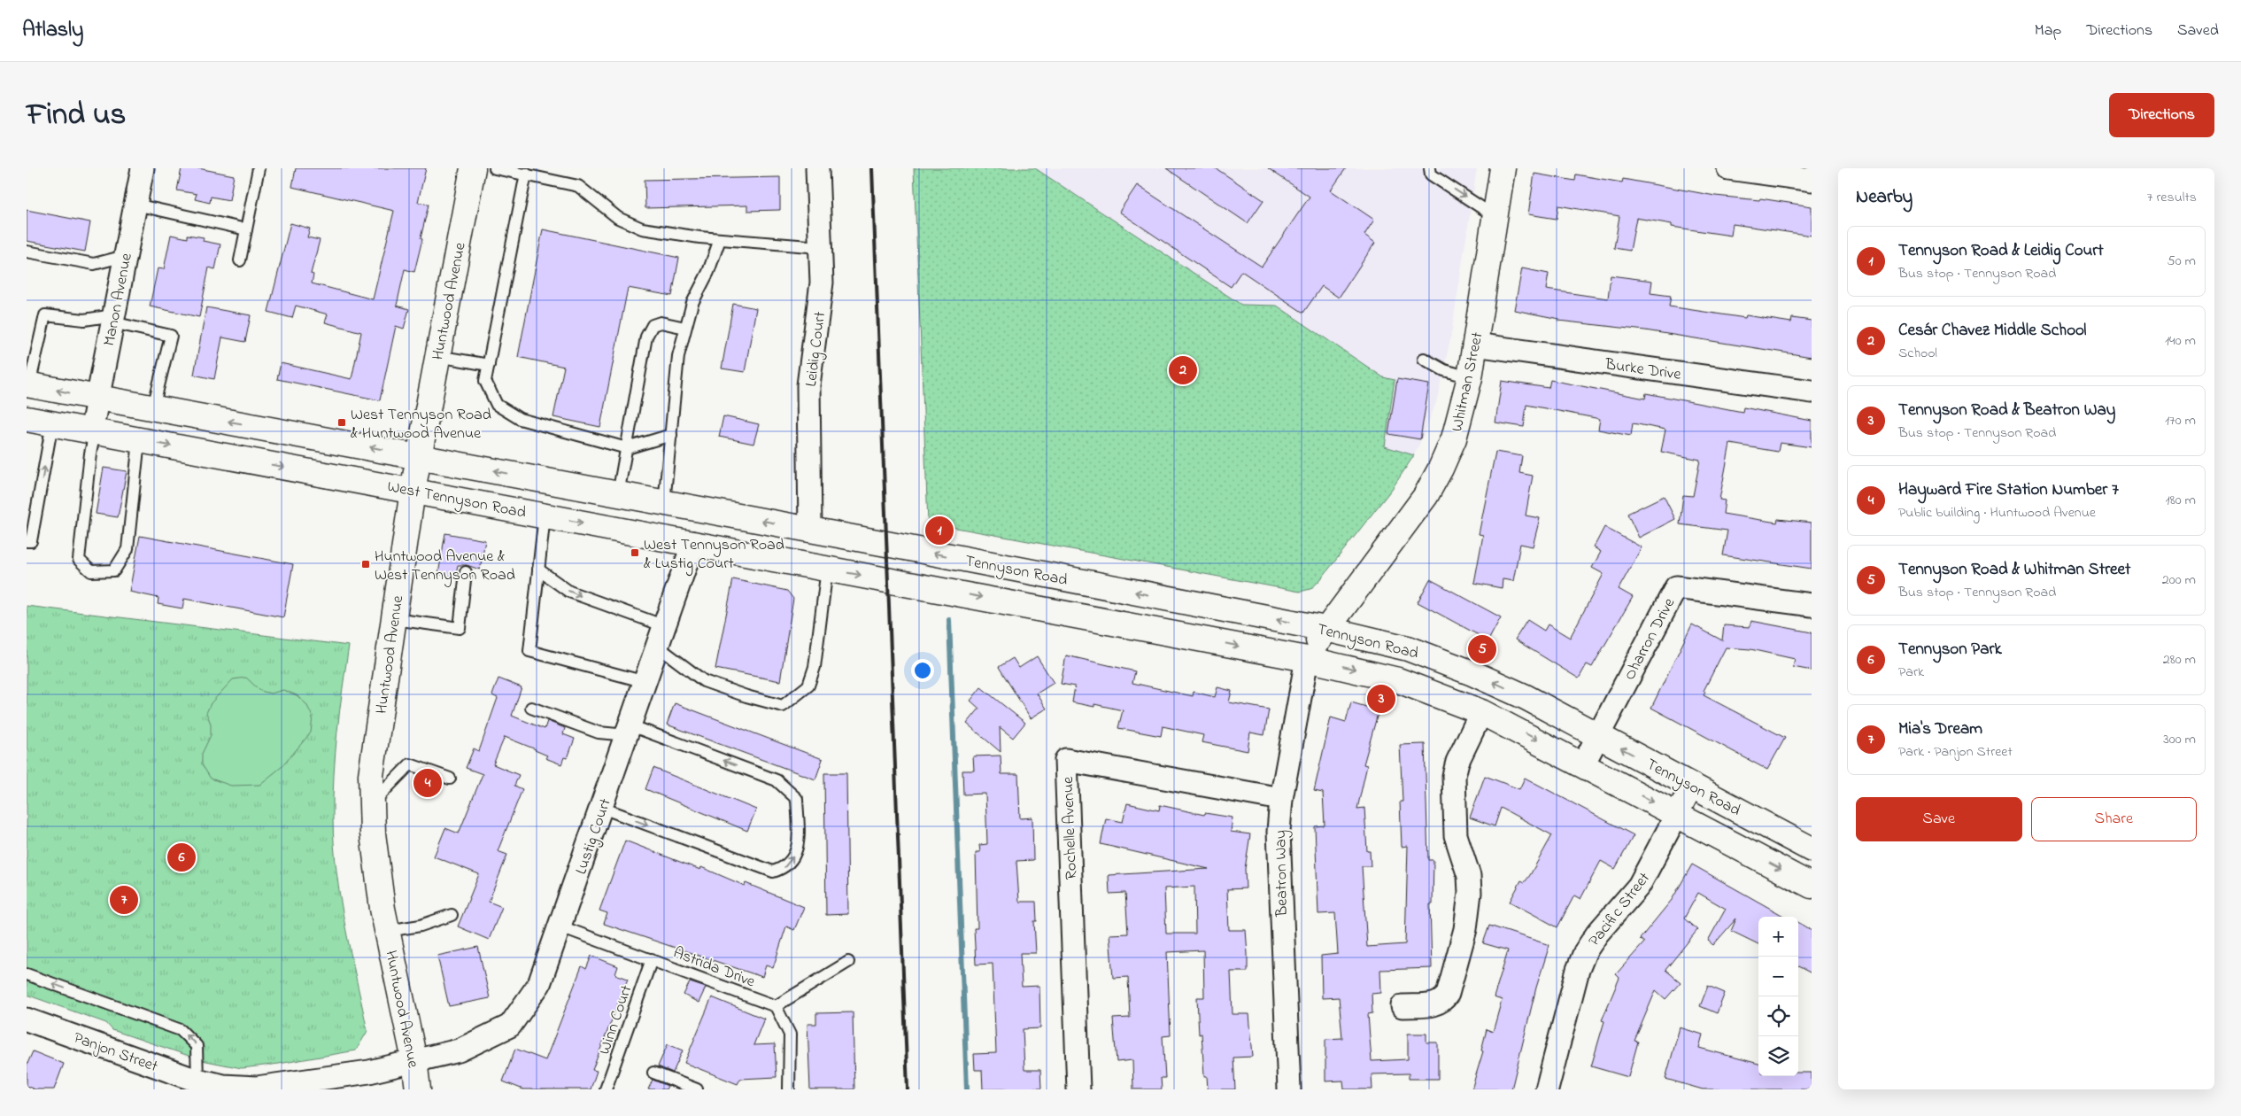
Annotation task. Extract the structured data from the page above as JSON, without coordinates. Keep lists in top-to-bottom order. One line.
{"streets":{"main road":["Huntwood Avenue","Whitman Street","West Tennyson Road","Tennyson Road"],"street":["Manon Avenue","Leidig Court","Burke Drive","Oharron Drive","Rochelle Avenue","Lustig Court","Beatron Way","Pacific Street","Panjon Street"],"lane":["Astrida Drive","Winn Court"]},"crossings":[["Manon Avenue","West Tennyson Road"],["Huntwood Avenue","West Tennyson Road"],["Huntwood Avenue","Lustig Court"],["Huntwood Avenue","Panjon Street"],["Leidig Court","Tennyson Road"],["Burke Drive","Whitman Street"],["Whitman Street","Tennyson Road"],["Whitman Street","Beatron Way"],["West Tennyson Road","Tennyson Road"],["West Tennyson Road","Lustig Court"],["Tennyson Road","Oharron Drive"],["Tennyson Road","Beatron Way"],["Tennyson Road","Pacific Street"],["Rochelle Avenue","Beatron Way"],["Lustig Court","Astrida Drive"],["Lustig Court","Panjon Street"],["Astrida Drive","Winn Court"]],"places":{"transit":["West Tennyson Road & Huntwood Avenue","West Tennyson Road & Lustig Court","Huntwood Avenue & West Tennyson Road"]},"page":{"header":"Atlasly","nav":["Map","Directions","Saved"],"title":"Find us","buttons":["Directions",["Save","Share"]],"heading":["Nearby","7 results"],"list":[{"mark":"1","name":"Tennyson Road & Leidig Court","note":"Bus stop · Tennyson Road","value":"50 m"},{"mark":"2","name":"Cesár Chavez Middle School","note":"School","value":"140 m"},{"mark":"3","name":"Tennyson Road & Beatron Way","note":"Bus stop · Tennyson Road","value":"170 m"},{"mark":"4","name":"Hayward Fire Station Number 7","note":"Public building · Huntwood Avenue","value":"180 m"},{"mark":"5","name":"Tennyson Road & Whitman Street","note":"Bus stop · Tennyson Road","value":"200 m"},{"mark":"6","name":"Tennyson Park","note":"Park","value":"280 m"},{"mark":"7","name":"Mia's Dream","note":"Park · Panjon Street","value":"300 m"}],"pins":["2","1","5","3","4","6","7"],"map_buttons":["+","−"]}}
